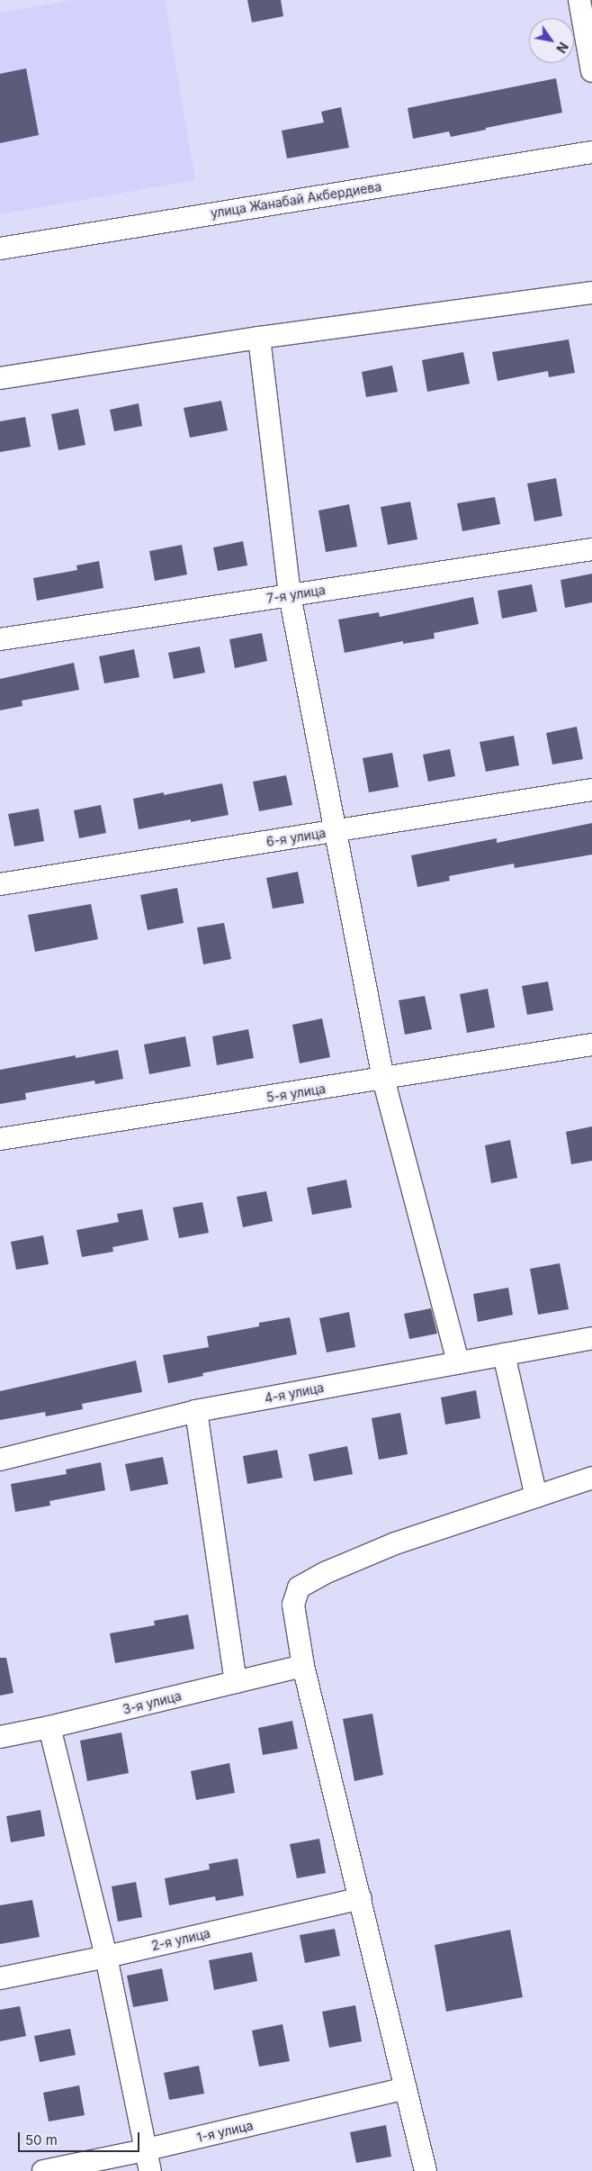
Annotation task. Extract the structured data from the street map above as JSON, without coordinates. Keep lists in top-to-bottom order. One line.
{"streets":{"street":["улица Жанабай Акбердиева","7-я улица","6-я улица","5-я улица","4-я улица","3-я улица","2-я улица","1-я улица"]},"scale_bar":"50 m","north":"bottom right"}
